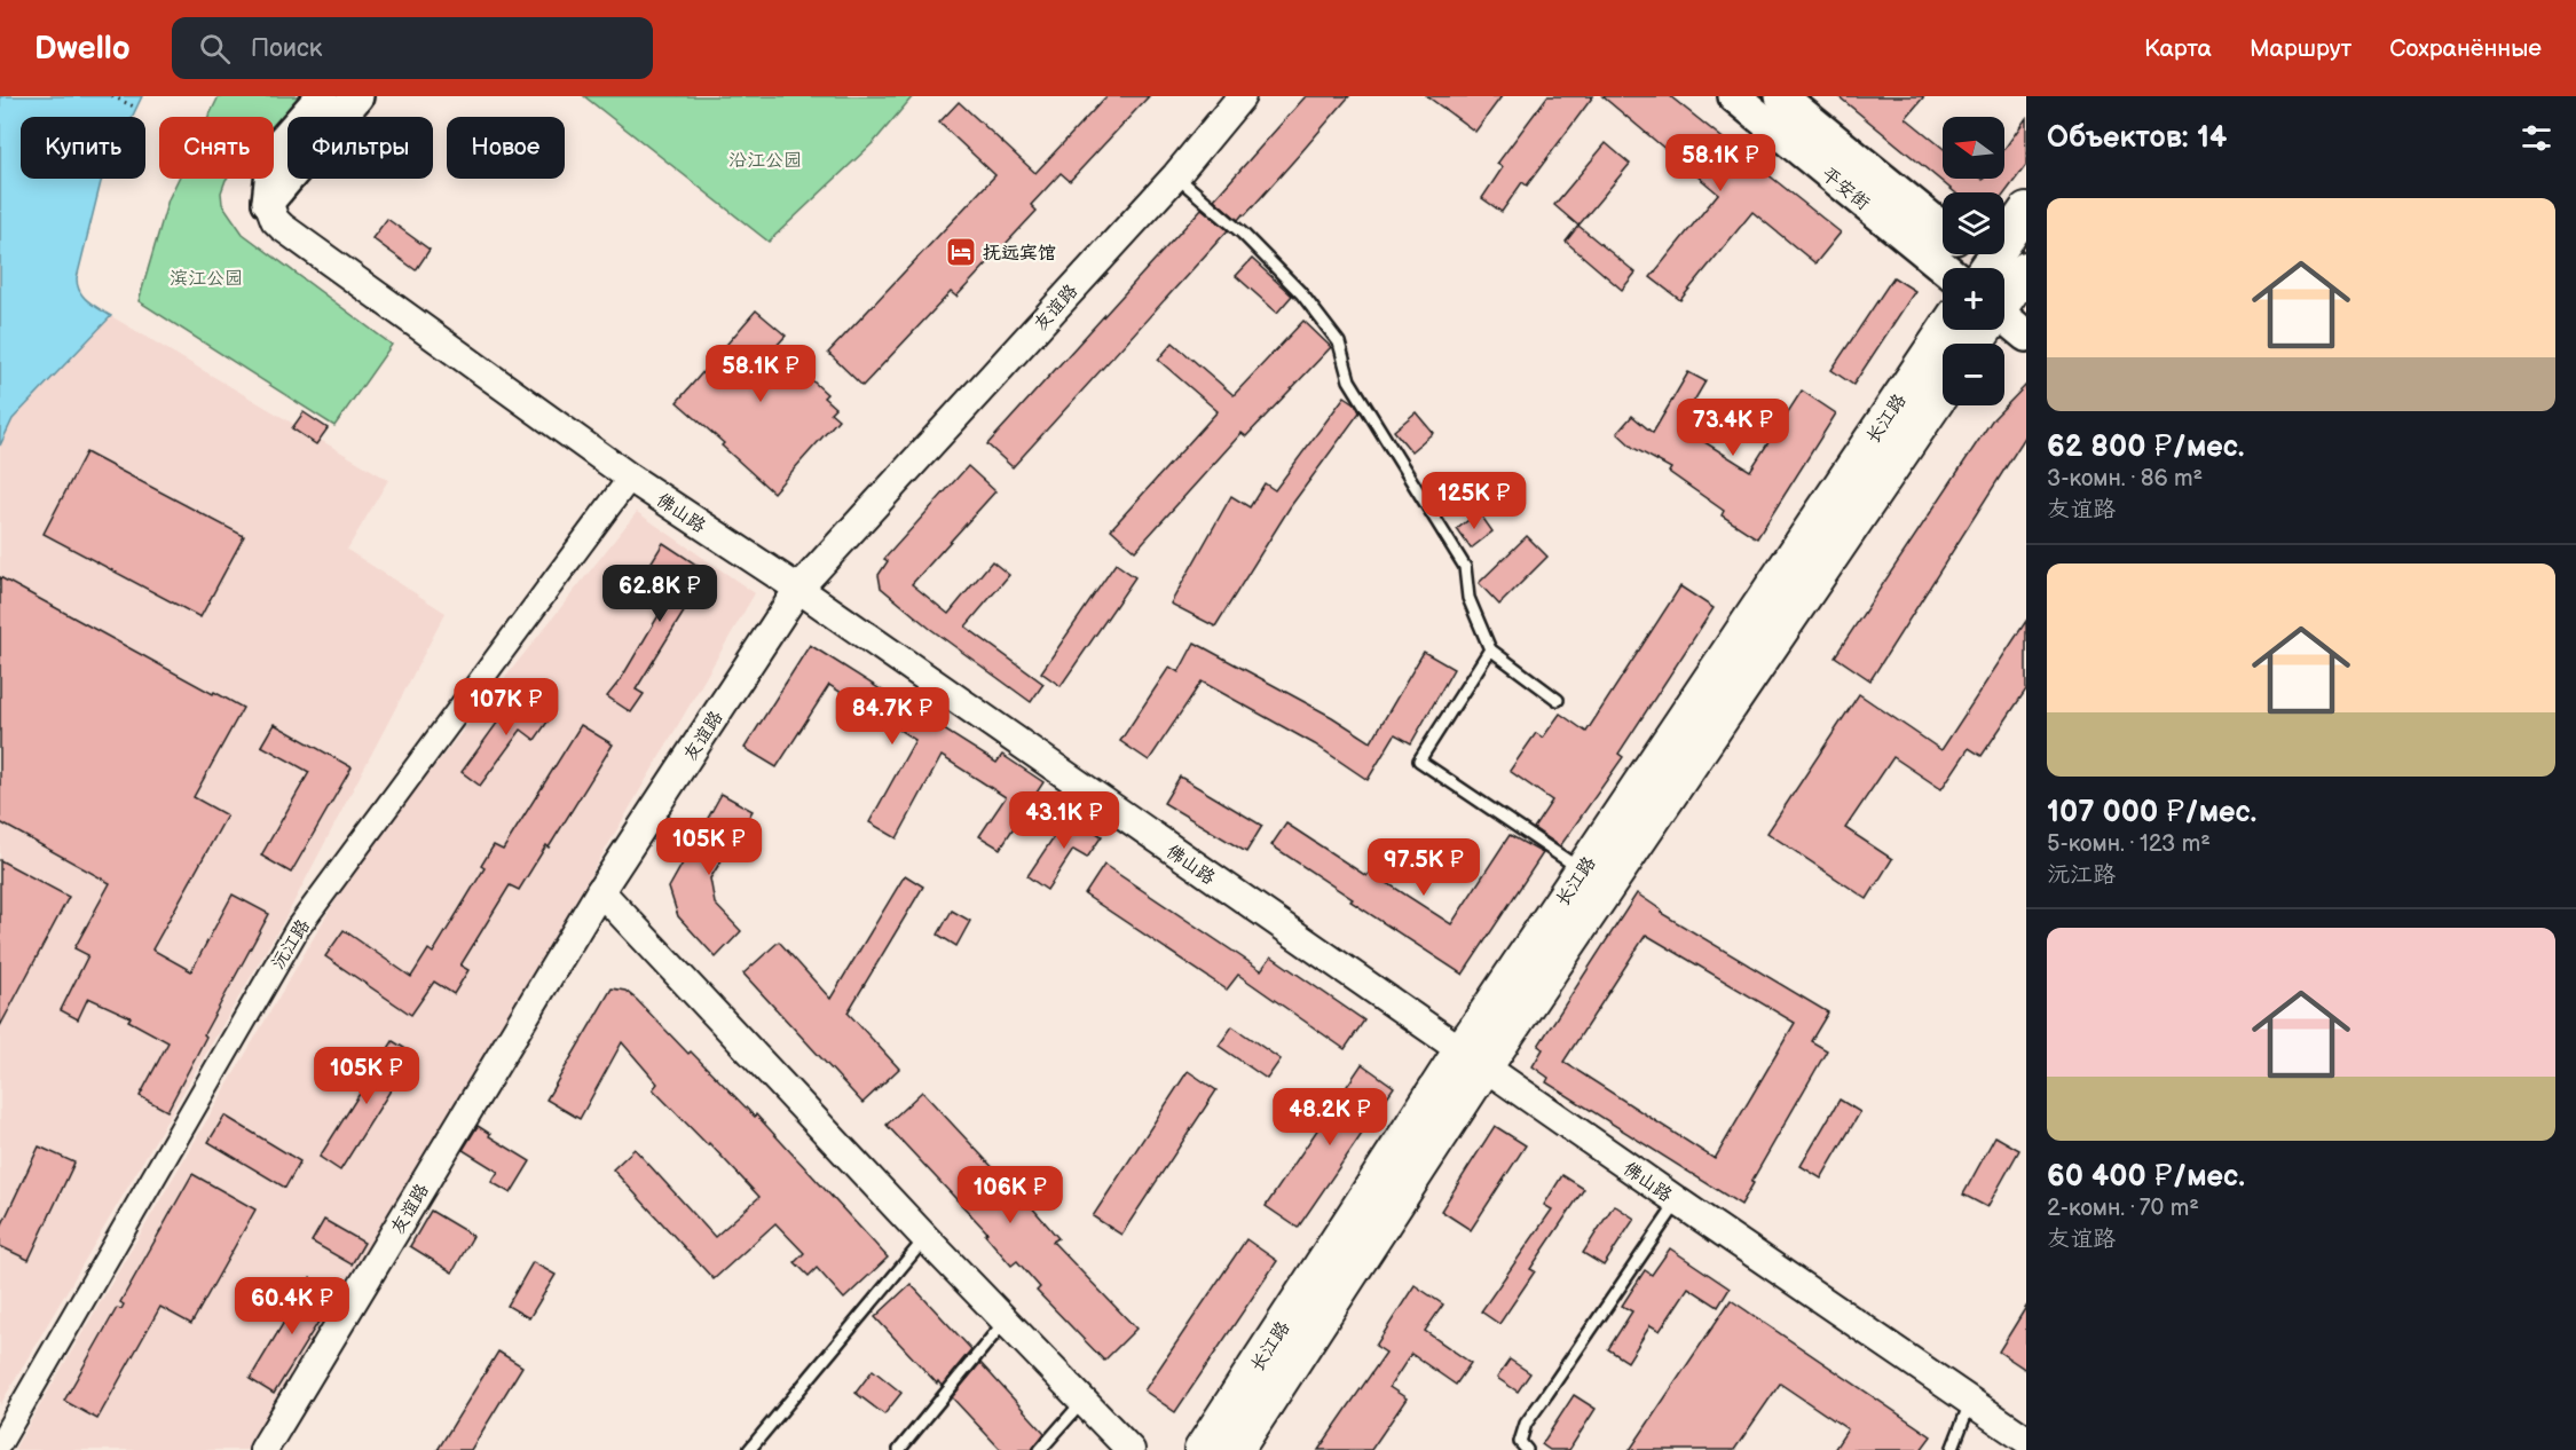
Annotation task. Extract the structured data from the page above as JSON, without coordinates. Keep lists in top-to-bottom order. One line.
{"streets":{"main road":["平安街","长江路"],"street":["友谊路","佛山路","沅江路"]},"crossings":[["友谊路","佛山路"],["长江路","佛山路"],["佛山路","沅江路"]],"parks":["沿江公园","滨江公园"],"places":{"hotel":["抚远宾馆"]},"north":"left","page":{"header":"Dwello","search":"Поиск","nav":["Карта","Маршрут","Сохранённые"],"heading":"Объектов: 14","map_buttons":["+","−"],"chip":["Купить","Снять","Фильтры","Новое"],"price":["58.1K ₽","58.1K ₽","73.4K ₽","125K ₽","62.8K ₽","107K ₽","84.7K ₽","43.1K ₽","105K ₽","97.5K ₽","105K ₽","48.2K ₽","106K ₽","60.4K ₽"],"list":[{"name":"62 800 ₽/мес.","note":"3-комн. · 86 m² · 友谊路"},{"name":"107 000 ₽/мес.","note":"5-комн. · 123 m² · 沅江路"},{"name":"60 400 ₽/мес.","note":"2-комн. · 70 m² · 友谊路"}]}}
